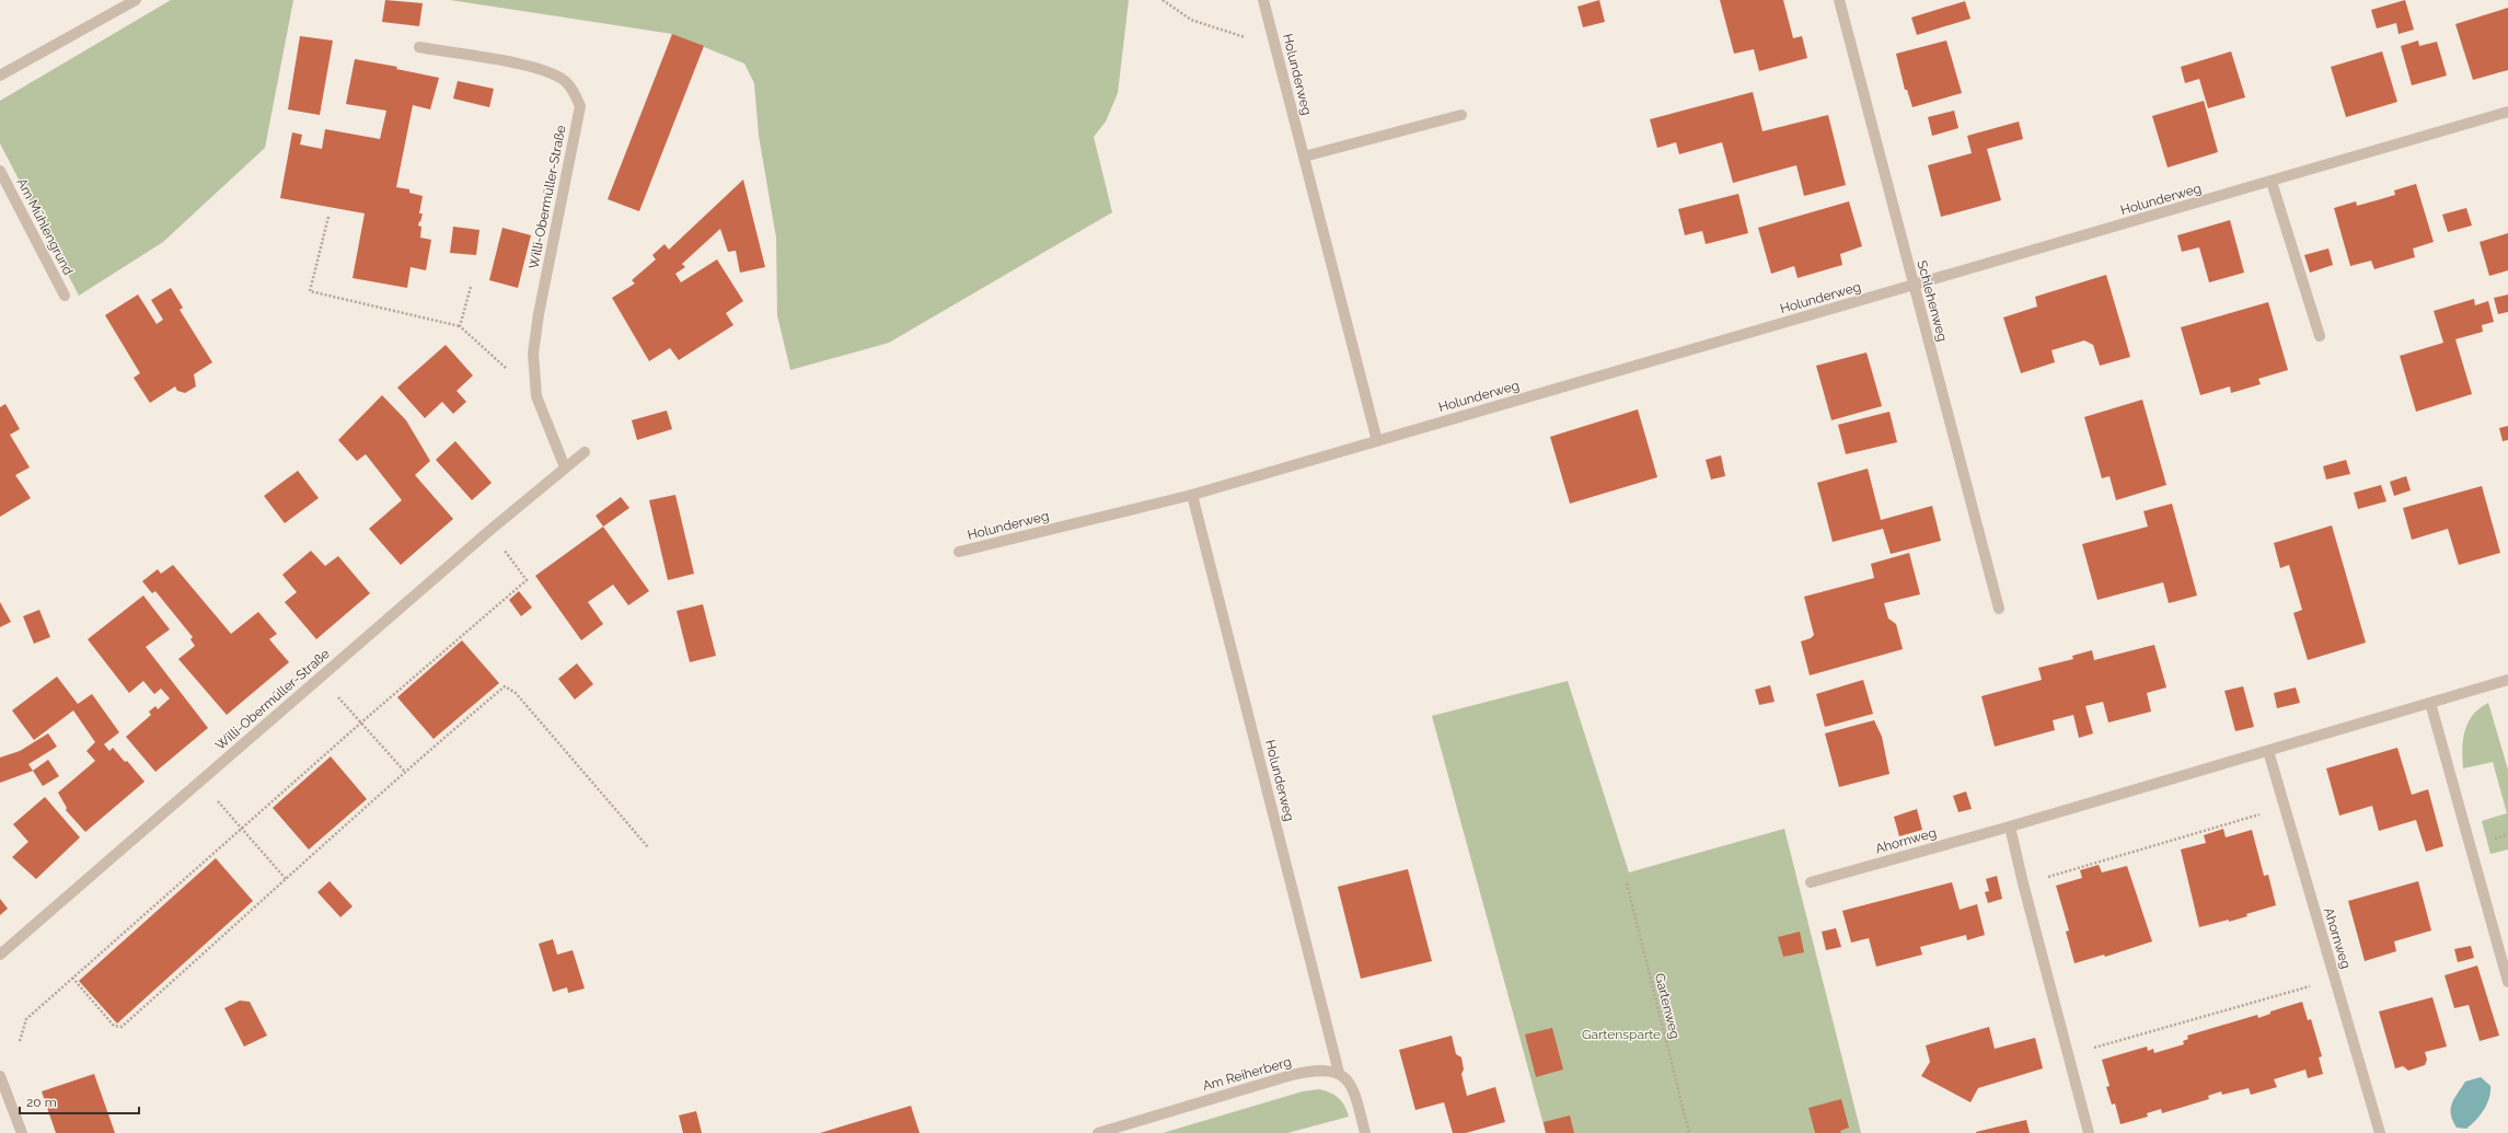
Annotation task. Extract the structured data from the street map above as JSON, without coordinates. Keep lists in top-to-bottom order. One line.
{"streets":{"street":["Holunderweg","Willi-Obermüller-Straße","Am Mühlengrund","Schlehenweg","Ahornweg","Am Reiherberg"],"path":["Gartenweg"]},"crossings":[["Holunderweg","Schlehenweg"],["Holunderweg","Am Reiherberg"]],"parks":["Gartensparte"],"scale_bar":"20 m"}
